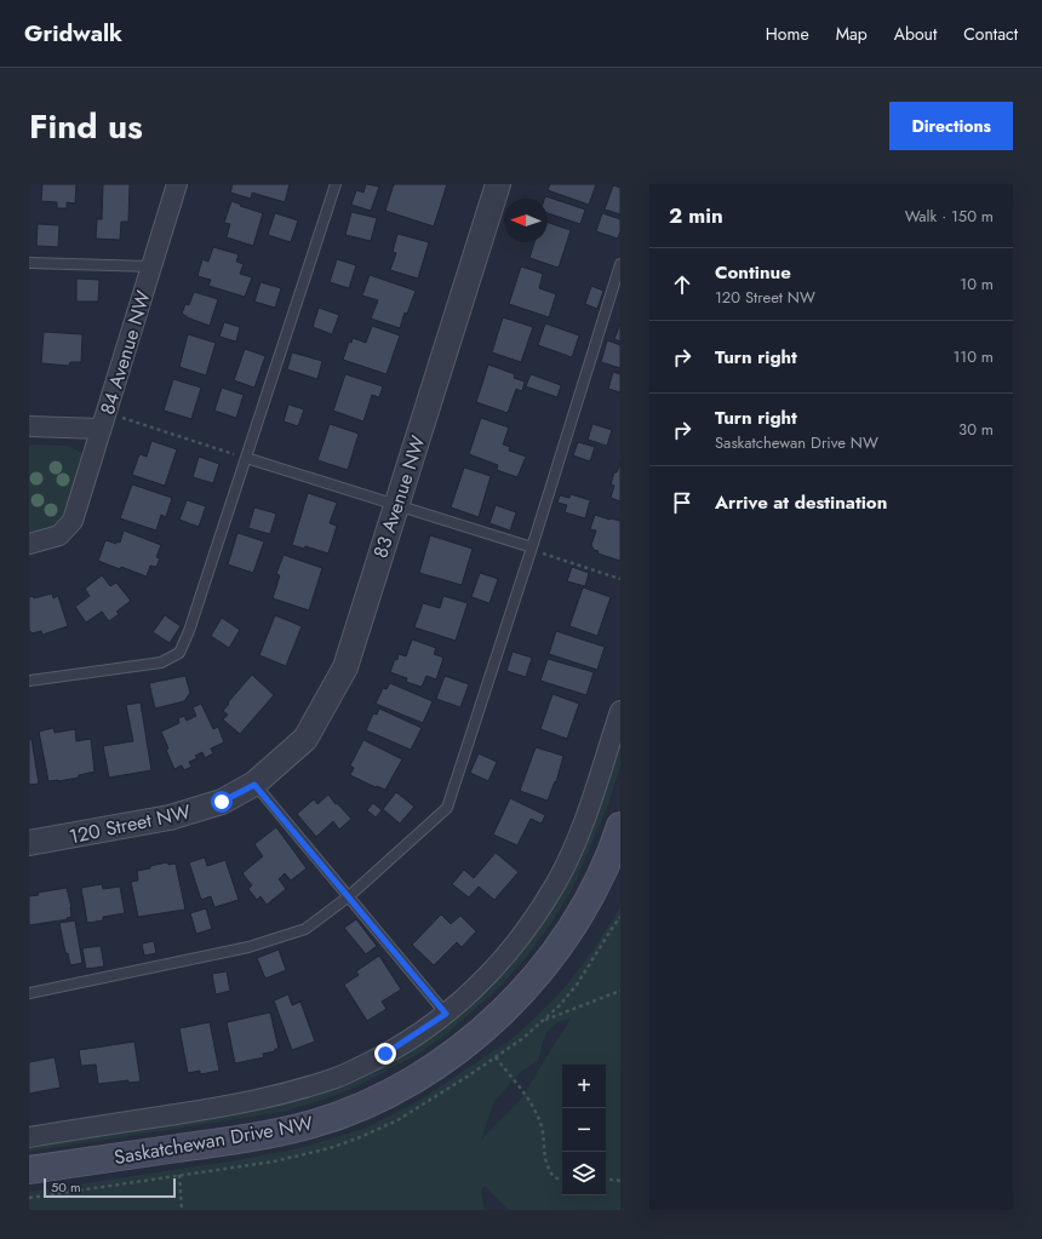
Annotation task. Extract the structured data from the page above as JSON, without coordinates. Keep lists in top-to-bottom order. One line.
{"streets":{"main road":["Saskatchewan Drive NW"],"street":["84 Avenue NW","83 Avenue NW","120 Street NW"]},"crossings":[["83 Avenue NW","120 Street NW"]],"scale_bar":"50 m","north":"left","page":{"header":"Gridwalk","nav":["Home","Map","About","Contact"],"title":"Find us","buttons":"Directions","heading":["2 min","Walk · 150 m"],"list":[["Continue","120 Street NW","10 m"],["Turn right","110 m"],["Turn right","Saskatchewan Drive NW","30 m"],"Arrive at destination"],"map_buttons":["+","−"],"scale":"50 m"}}
